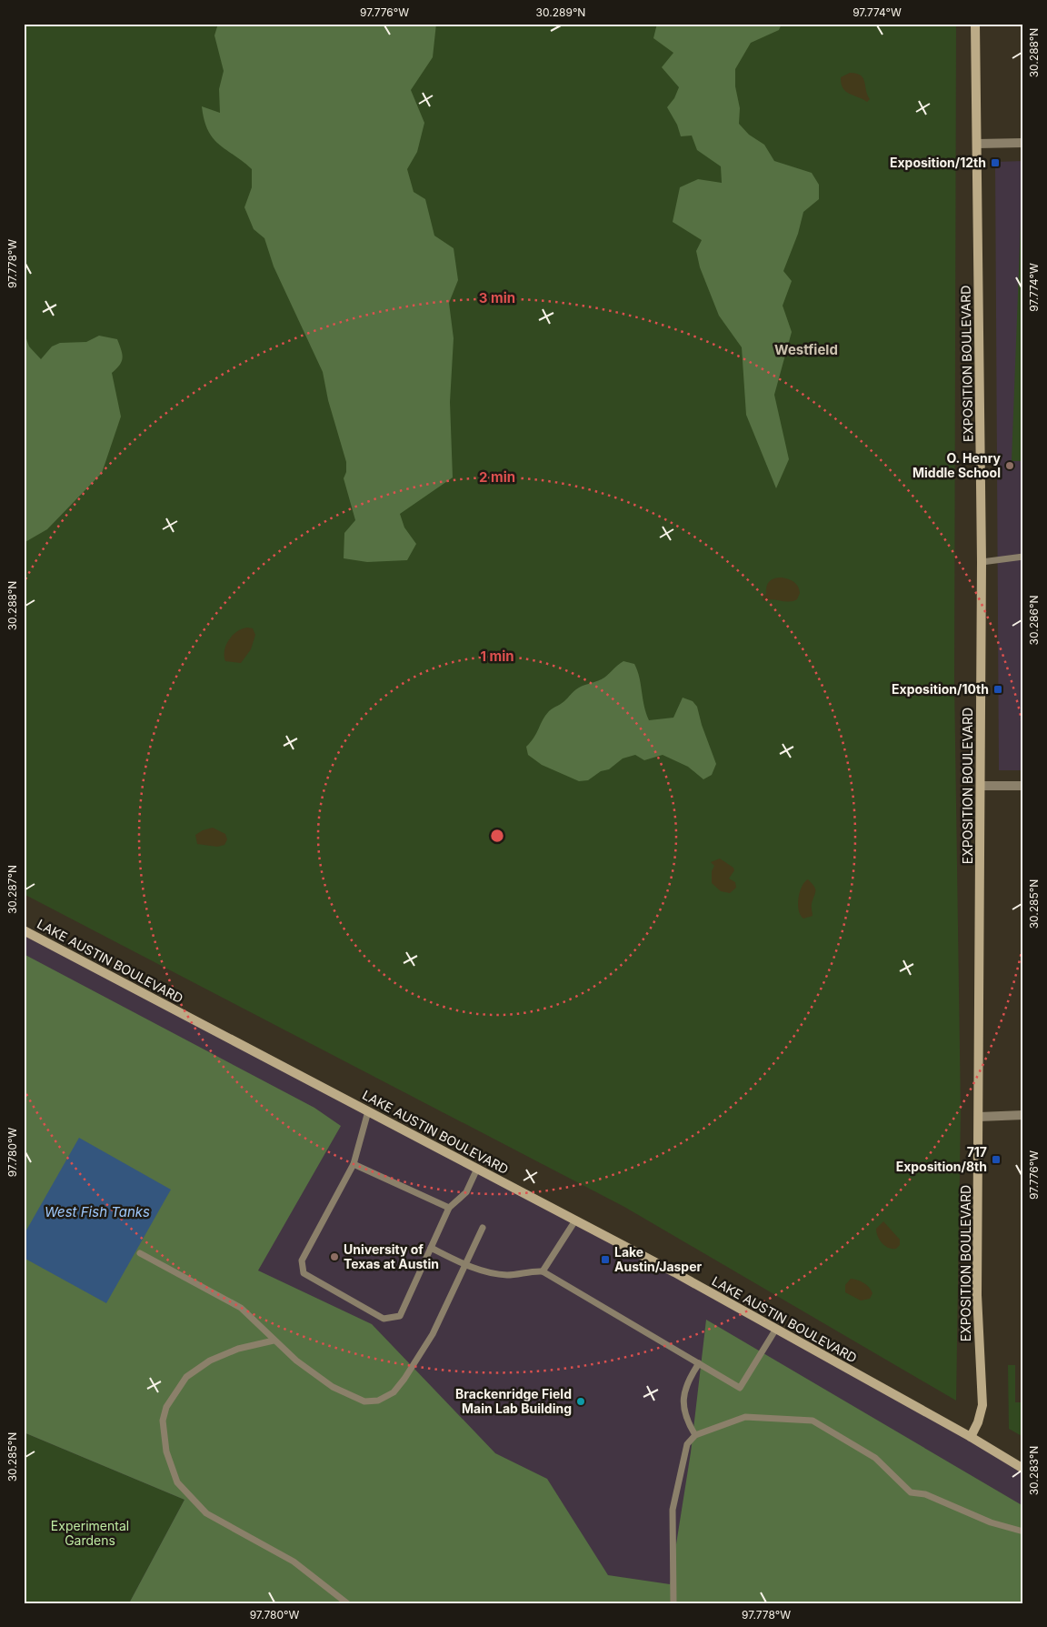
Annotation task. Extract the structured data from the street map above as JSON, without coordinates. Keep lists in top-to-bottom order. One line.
{"streets":{"street":["EXPOSITION BOULEVARD","LAKE AUSTIN BOULEVARD"]},"crossings":[["EXPOSITION BOULEVARD","LAKE AUSTIN BOULEVARD"]],"districts":["Westfield"],"water":["West Fish Tanks"],"parks":["Experimental Gardens"],"places":{"transit":["Exposition/12th","Exposition/10th","717 Exposition/8th","Lake Austin/Jasper"],"other":["O. Henry Middle School","University of Texas at Austin","Brackenridge Field Main Lab Building"]},"coordinates":["97.776°W","30.289°N","97.774°W","30.288°N","97.778°W","30.286°N","30.287°N","30.285°N","97.780°W","30.283°N"],"rings":["3 min","2 min","1 min"]}
